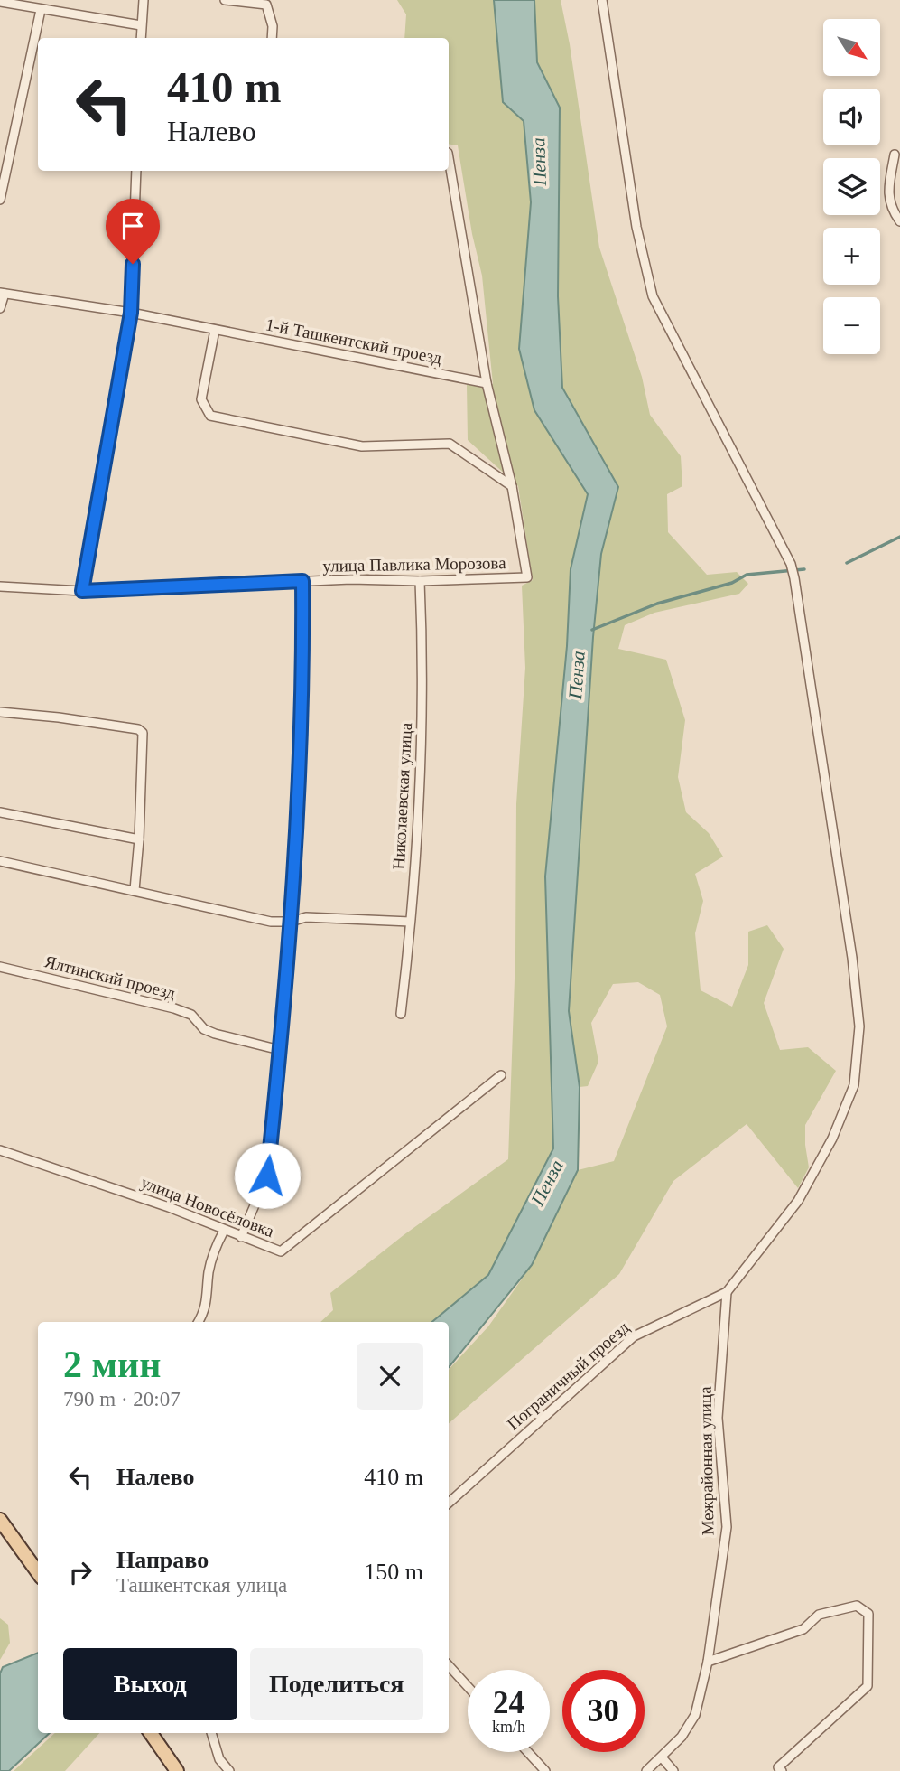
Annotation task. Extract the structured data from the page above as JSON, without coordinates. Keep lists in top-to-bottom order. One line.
{"streets":{"street":["1-й Ташкентский проезд","улица Павлика Морозова","Николаевская улица","Ялтинский проезд","улица Новосёловка","Пограничный проезд","Межрайонная улица"]},"crossings":[["улица Павлика Морозова","Николаевская улица"],["Пограничный проезд","Межрайонная улица"]],"water":["Пенза"],"north":"bottom right","page":{"map_buttons":["+","−"],"turn":["410 m","Налево"],"heading":["2 мин","790 m · 20:07"],"list":[{"name":"Налево","value":"410 m"},{"name":"Направо","note":"Ташкентская улица","value":"150 m"}],"buttons":["Выход","Поделиться"],"speed":"24 km/h","limit":"30"}}
